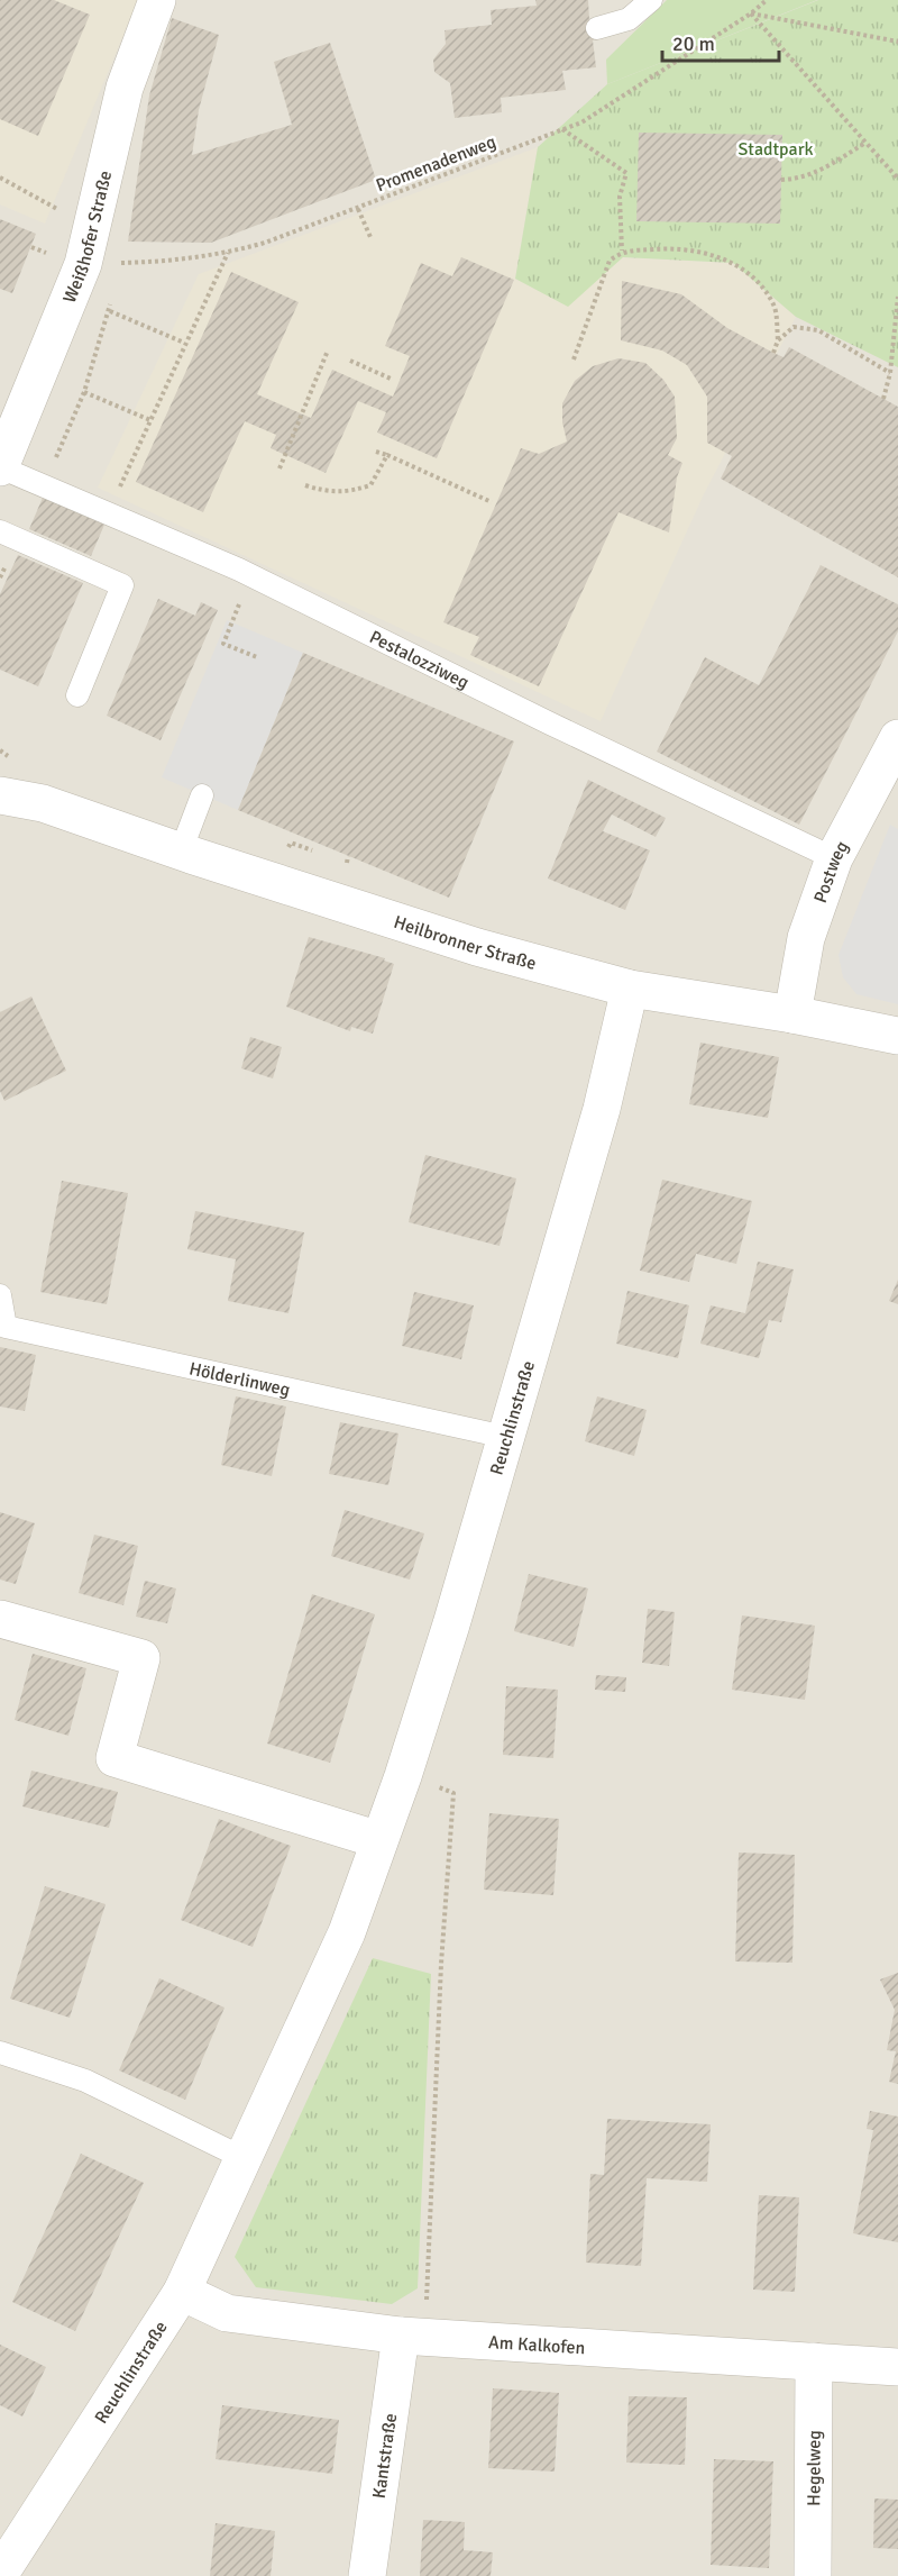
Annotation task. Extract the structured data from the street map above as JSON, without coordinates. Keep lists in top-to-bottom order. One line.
{"streets":{"street":["Weißhofer Straße","Postweg","Heilbronner Straße","Reuchlinstraße","Am Kalkofen","Kantstraße","Hegelweg"],"lane":["Pestalozziweg","Hölderlinweg"],"path":["Promenadenweg"]},"crossings":[["Promenadenweg","Weißhofer Straße"],["Weißhofer Straße","Pestalozziweg"],["Pestalozziweg","Postweg"],["Postweg","Heilbronner Straße"],["Heilbronner Straße","Reuchlinstraße"],["Hölderlinweg","Reuchlinstraße"],["Reuchlinstraße","Am Kalkofen"],["Am Kalkofen","Kantstraße"],["Am Kalkofen","Hegelweg"]],"parks":["Stadtpark"],"scale_bar":"20 m"}
